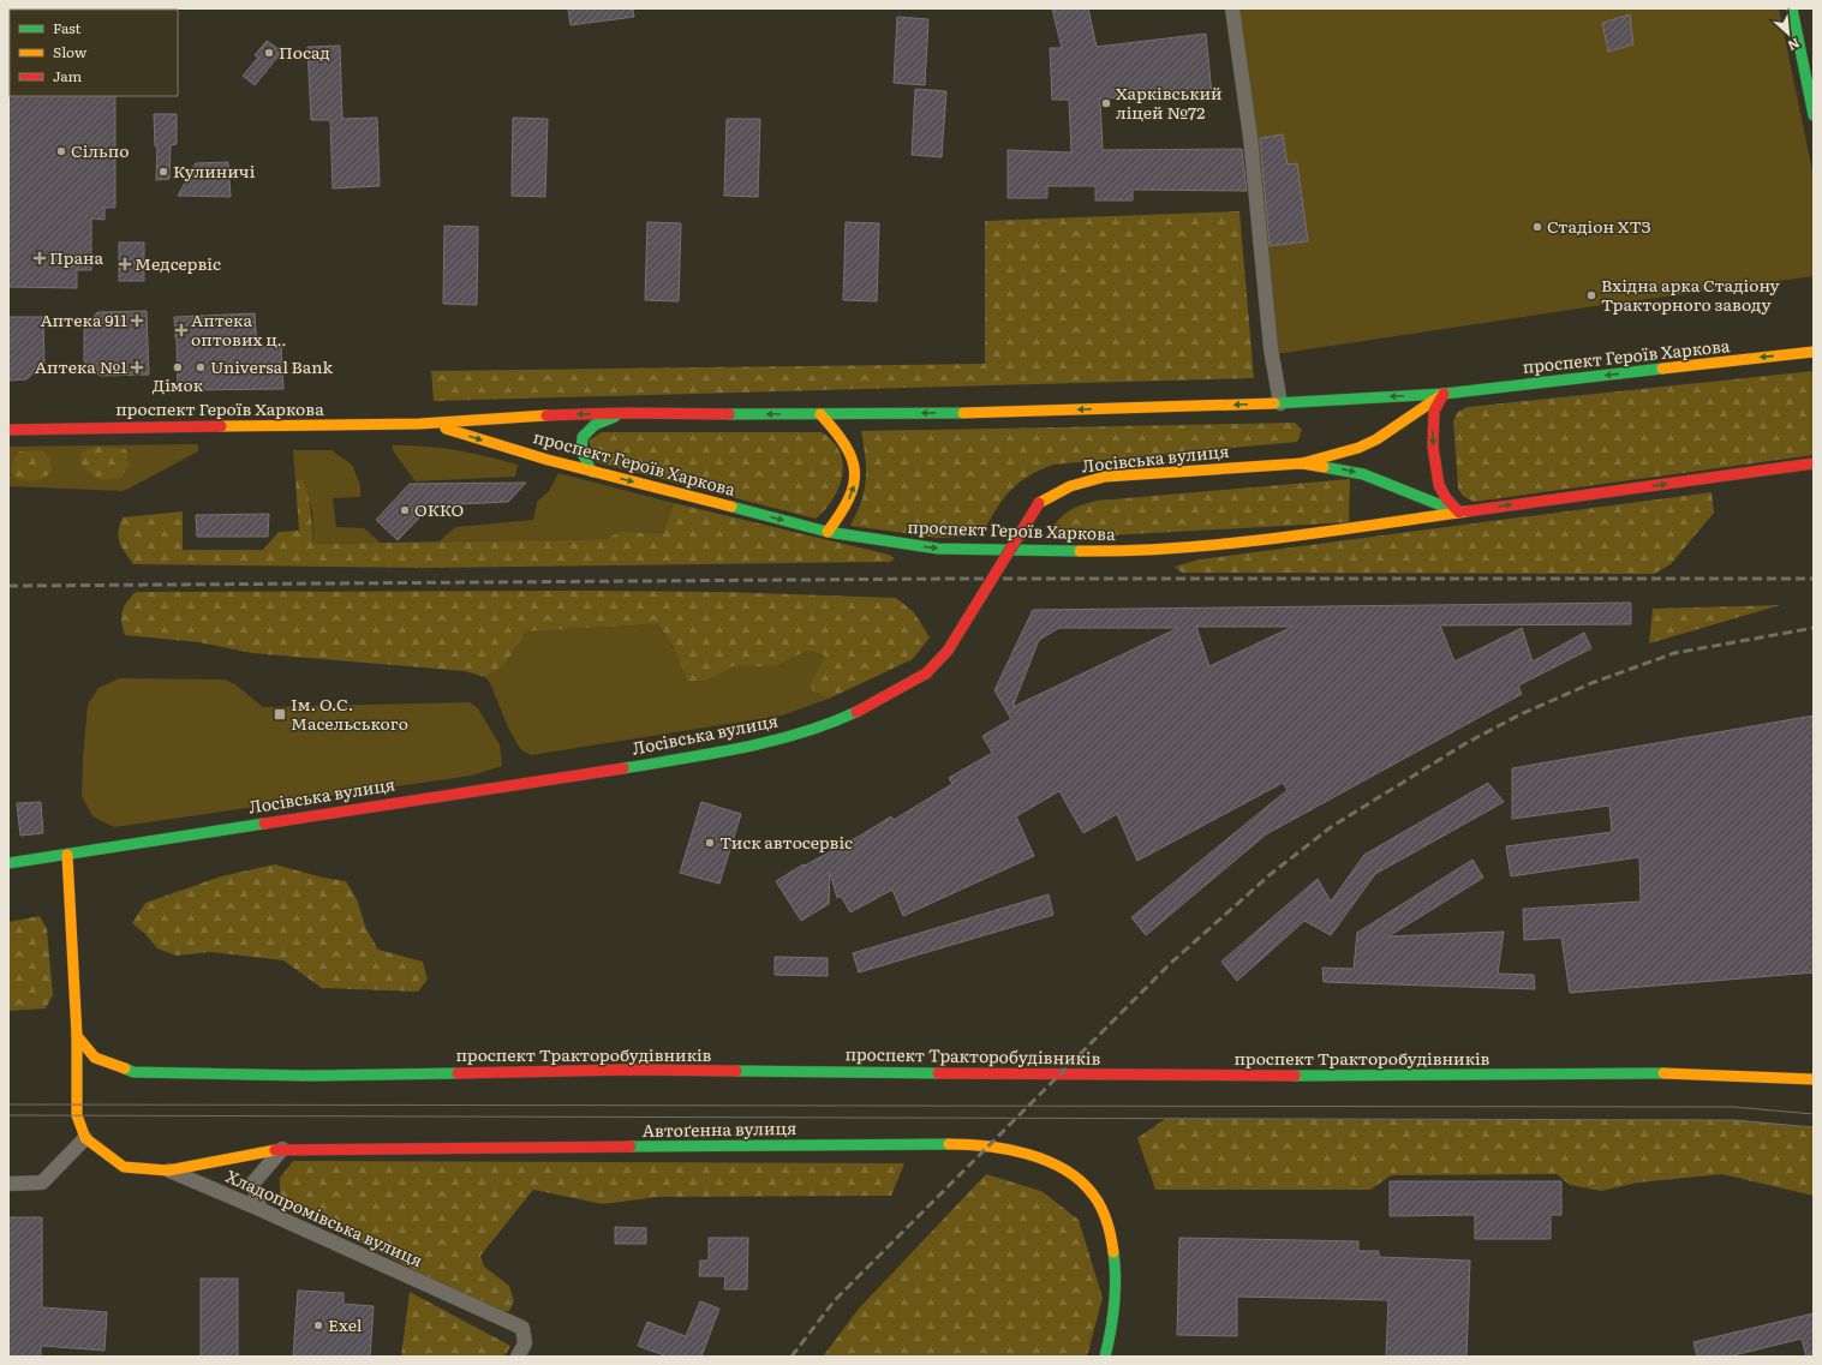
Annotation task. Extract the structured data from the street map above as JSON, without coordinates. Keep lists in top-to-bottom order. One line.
{"streets":{"main road":["проспект Героїв Харкова","Лосівська вулиця","проспект Тракторобудівників","Автоґенна вулиця","Хладопромівська вулиця"]},"crossings":[["Автоґенна вулиця","Хладопромівська вулиця"]],"places":{"other":["Посад","Харківський ліцей №72","Сільпо","Кулиничі","Стадіон ХТЗ","Вхідна арка Стадіону Тракторного заводу","Дімок","Universal Bank","ОККО","Тиск автосервіс","Exel"],"health":["Прана","Медсервіс","Аптека 911","Аптека оптових ц‥","Аптека №1"],"transit":["Ім. О.С. Масельського"]},"legend":["Fast","Slow","Jam"],"north":"bottom right"}
